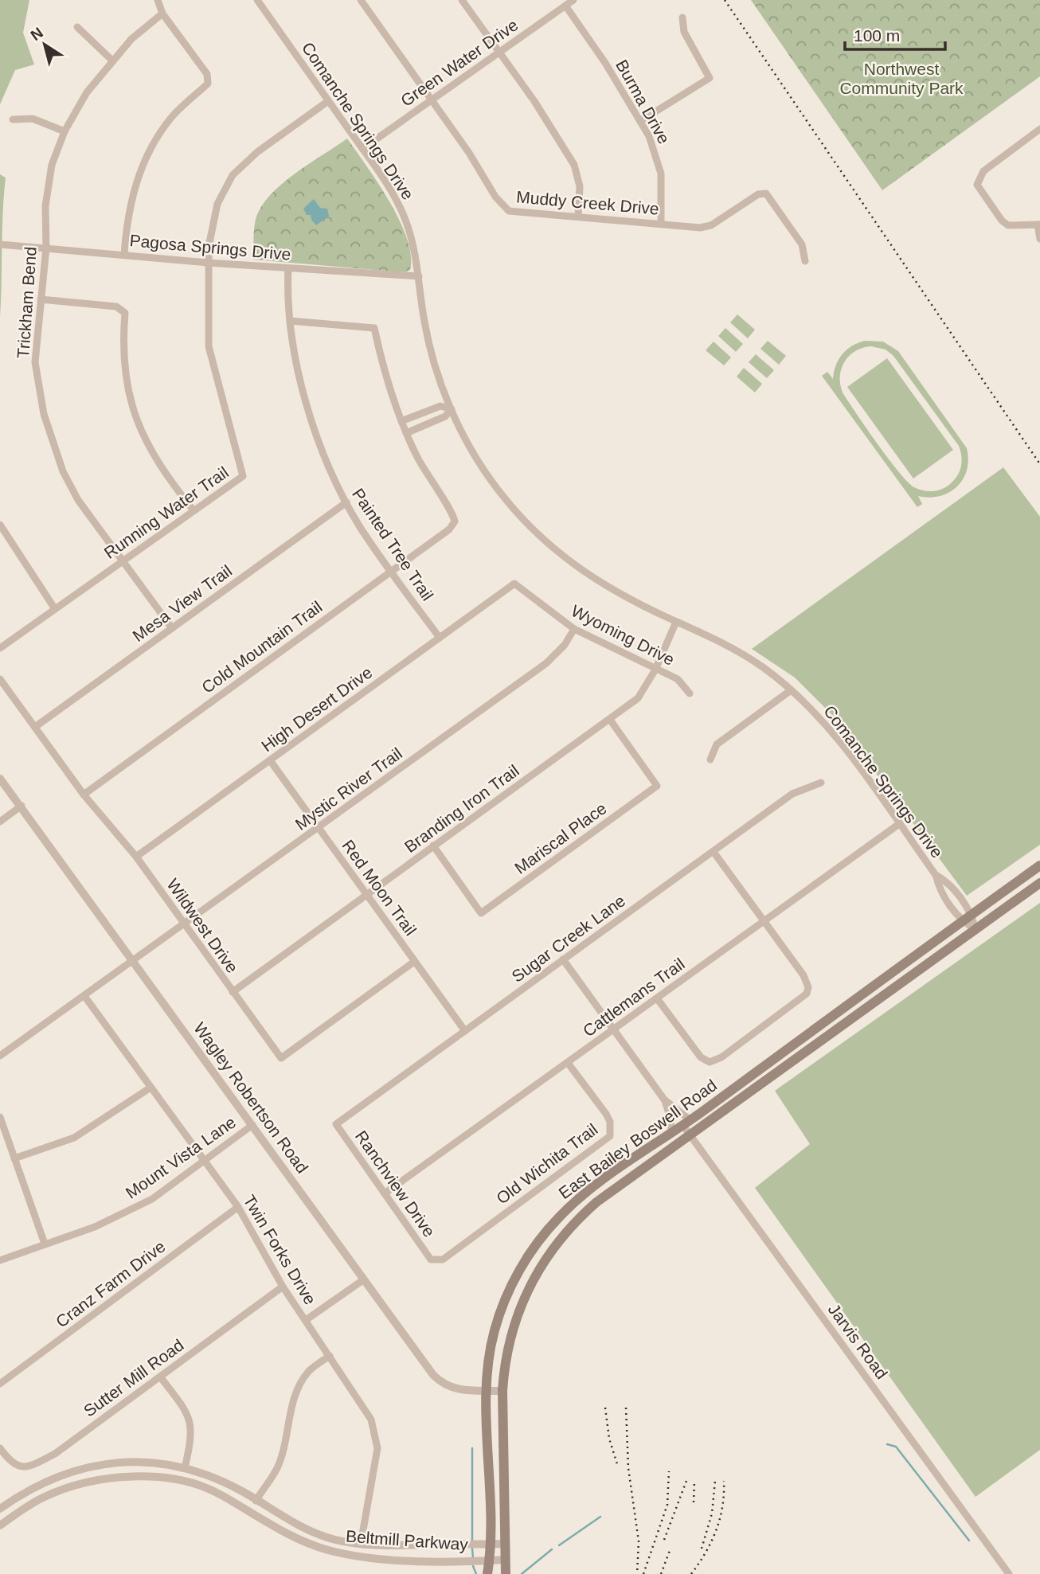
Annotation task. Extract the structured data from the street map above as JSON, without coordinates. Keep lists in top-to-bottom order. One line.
{"streets":{"main road":["East Bailey Boswell Road"],"street":["Green Water Drive","Burma Drive","Comanche Springs Drive","Muddy Creek Drive","Pagosa Springs Drive","Trickham Bend","Running Water Trail","Painted Tree Trail","Mesa View Trail","Wyoming Drive","Cold Mountain Trail","High Desert Drive","Mystic River Trail","Branding Iron Trail","Mariscal Place","Red Moon Trail","Wildwest Drive","Sugar Creek Lane","Cattlemans Trail","Wagley Robertson Road","Mount Vista Lane","Old Wichita Trail","Ranchview Drive","Twin Forks Drive","Cranz Farm Drive","Jarvis Road","Sutter Mill Road","Beltmill Parkway"]},"crossings":[["Green Water Drive","Burma Drive"],["Green Water Drive","Comanche Springs Drive"],["Green Water Drive","Muddy Creek Drive"],["Burma Drive","Muddy Creek Drive"],["Comanche Springs Drive","Pagosa Springs Drive"],["Comanche Springs Drive","Running Water Trail"],["Comanche Springs Drive","Branding Iron Trail"],["Comanche Springs Drive","Cattlemans Trail"],["Comanche Springs Drive","East Bailey Boswell Road"],["Pagosa Springs Drive","Trickham Bend"],["Pagosa Springs Drive","Running Water Trail"],["Pagosa Springs Drive","Painted Tree Trail"],["Trickham Bend","Running Water Trail"],["Trickham Bend","Mesa View Trail"],["Painted Tree Trail","Mesa View Trail"],["Painted Tree Trail","Cold Mountain Trail"],["Painted Tree Trail","High Desert Drive"],["Mesa View Trail","Wildwest Drive"],["Wyoming Drive","High Desert Drive"],["Wyoming Drive","Mystic River Trail"],["Wyoming Drive","Branding Iron Trail"],["Cold Mountain Trail","Wildwest Drive"],["High Desert Drive","Red Moon Trail"],["High Desert Drive","Wildwest Drive"],["Mystic River Trail","Red Moon Trail"],["Mystic River Trail","Wildwest Drive"],["Mystic River Trail","Wagley Robertson Road"],["Mystic River Trail","Twin Forks Drive"],["Branding Iron Trail","Mariscal Place"],["Branding Iron Trail","Red Moon Trail"],["Branding Iron Trail","Wildwest Drive"],["Red Moon Trail","Wildwest Drive"],["Red Moon Trail","Sugar Creek Lane"],["Sugar Creek Lane","Ranchview Drive"],["Cattlemans Trail","Old Wichita Trail"],["Cattlemans Trail","Ranchview Drive"],["Wagley Robertson Road","East Bailey Boswell Road"],["Wagley Robertson Road","Mount Vista Lane"],["East Bailey Boswell Road","Jarvis Road"],["East Bailey Boswell Road","Beltmill Parkway"],["Mount Vista Lane","Twin Forks Drive"],["Old Wichita Trail","Ranchview Drive"],["Twin Forks Drive","Cranz Farm Drive"],["Twin Forks Drive","Sutter Mill Road"],["Twin Forks Drive","Beltmill Parkway"]],"parks":["Northwest Community Park"],"scale_bar":"100 m","north":"top left"}
